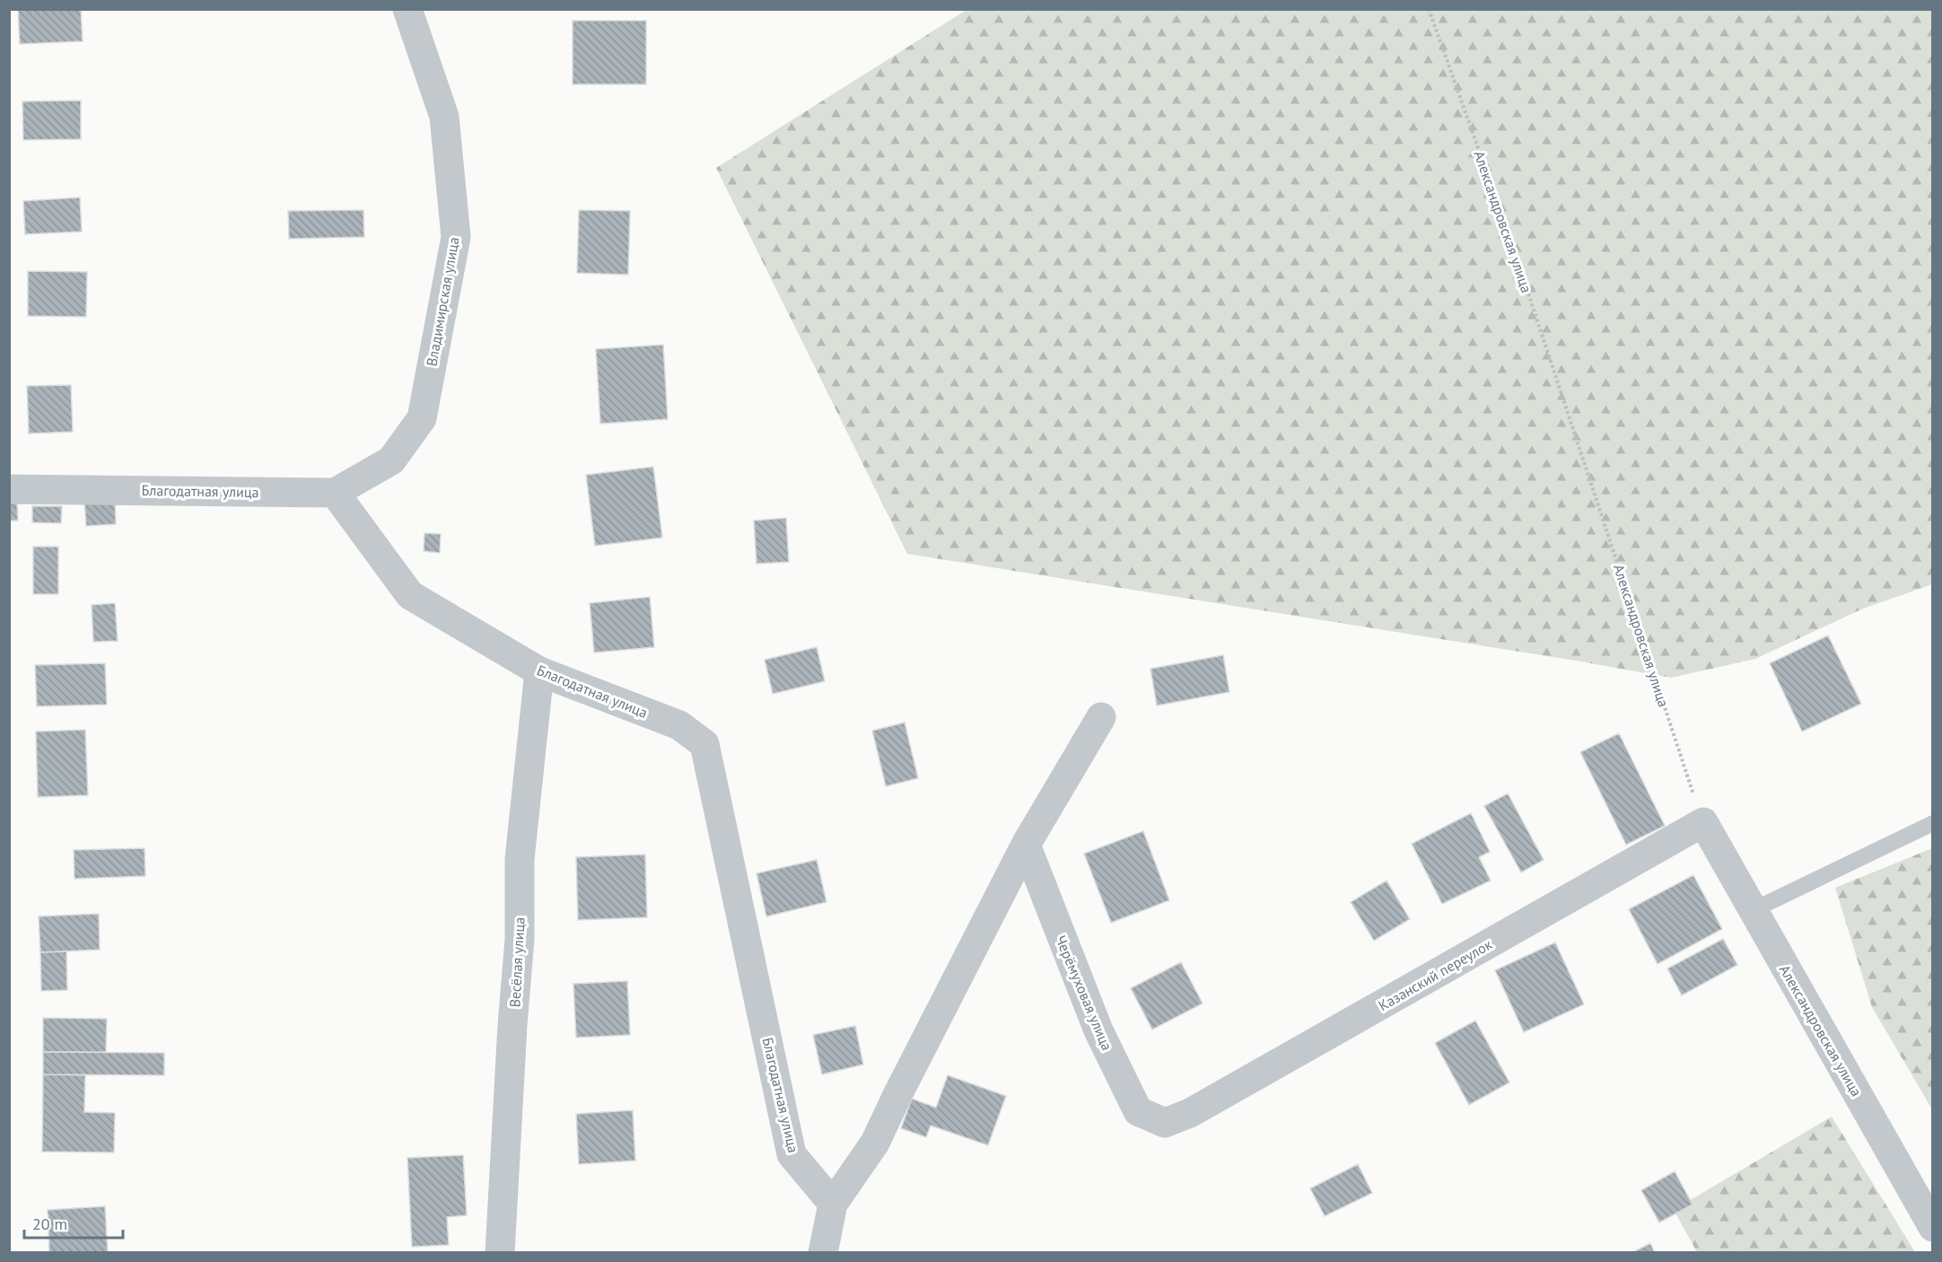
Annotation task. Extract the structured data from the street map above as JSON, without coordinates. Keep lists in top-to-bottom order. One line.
{"streets":{"street":["Александровская улица","Владимирская улица","Благодатная улица","Весёлая улица","Казанский переулок","Черёмуховая улица"]},"crossings":[["Александровская улица","Казанский переулок"],["Владимирская улица","Благодатная улица"],["Благодатная улица","Весёлая улица"],["Казанский переулок","Черёмуховая улица"]],"scale_bar":"20 m"}
